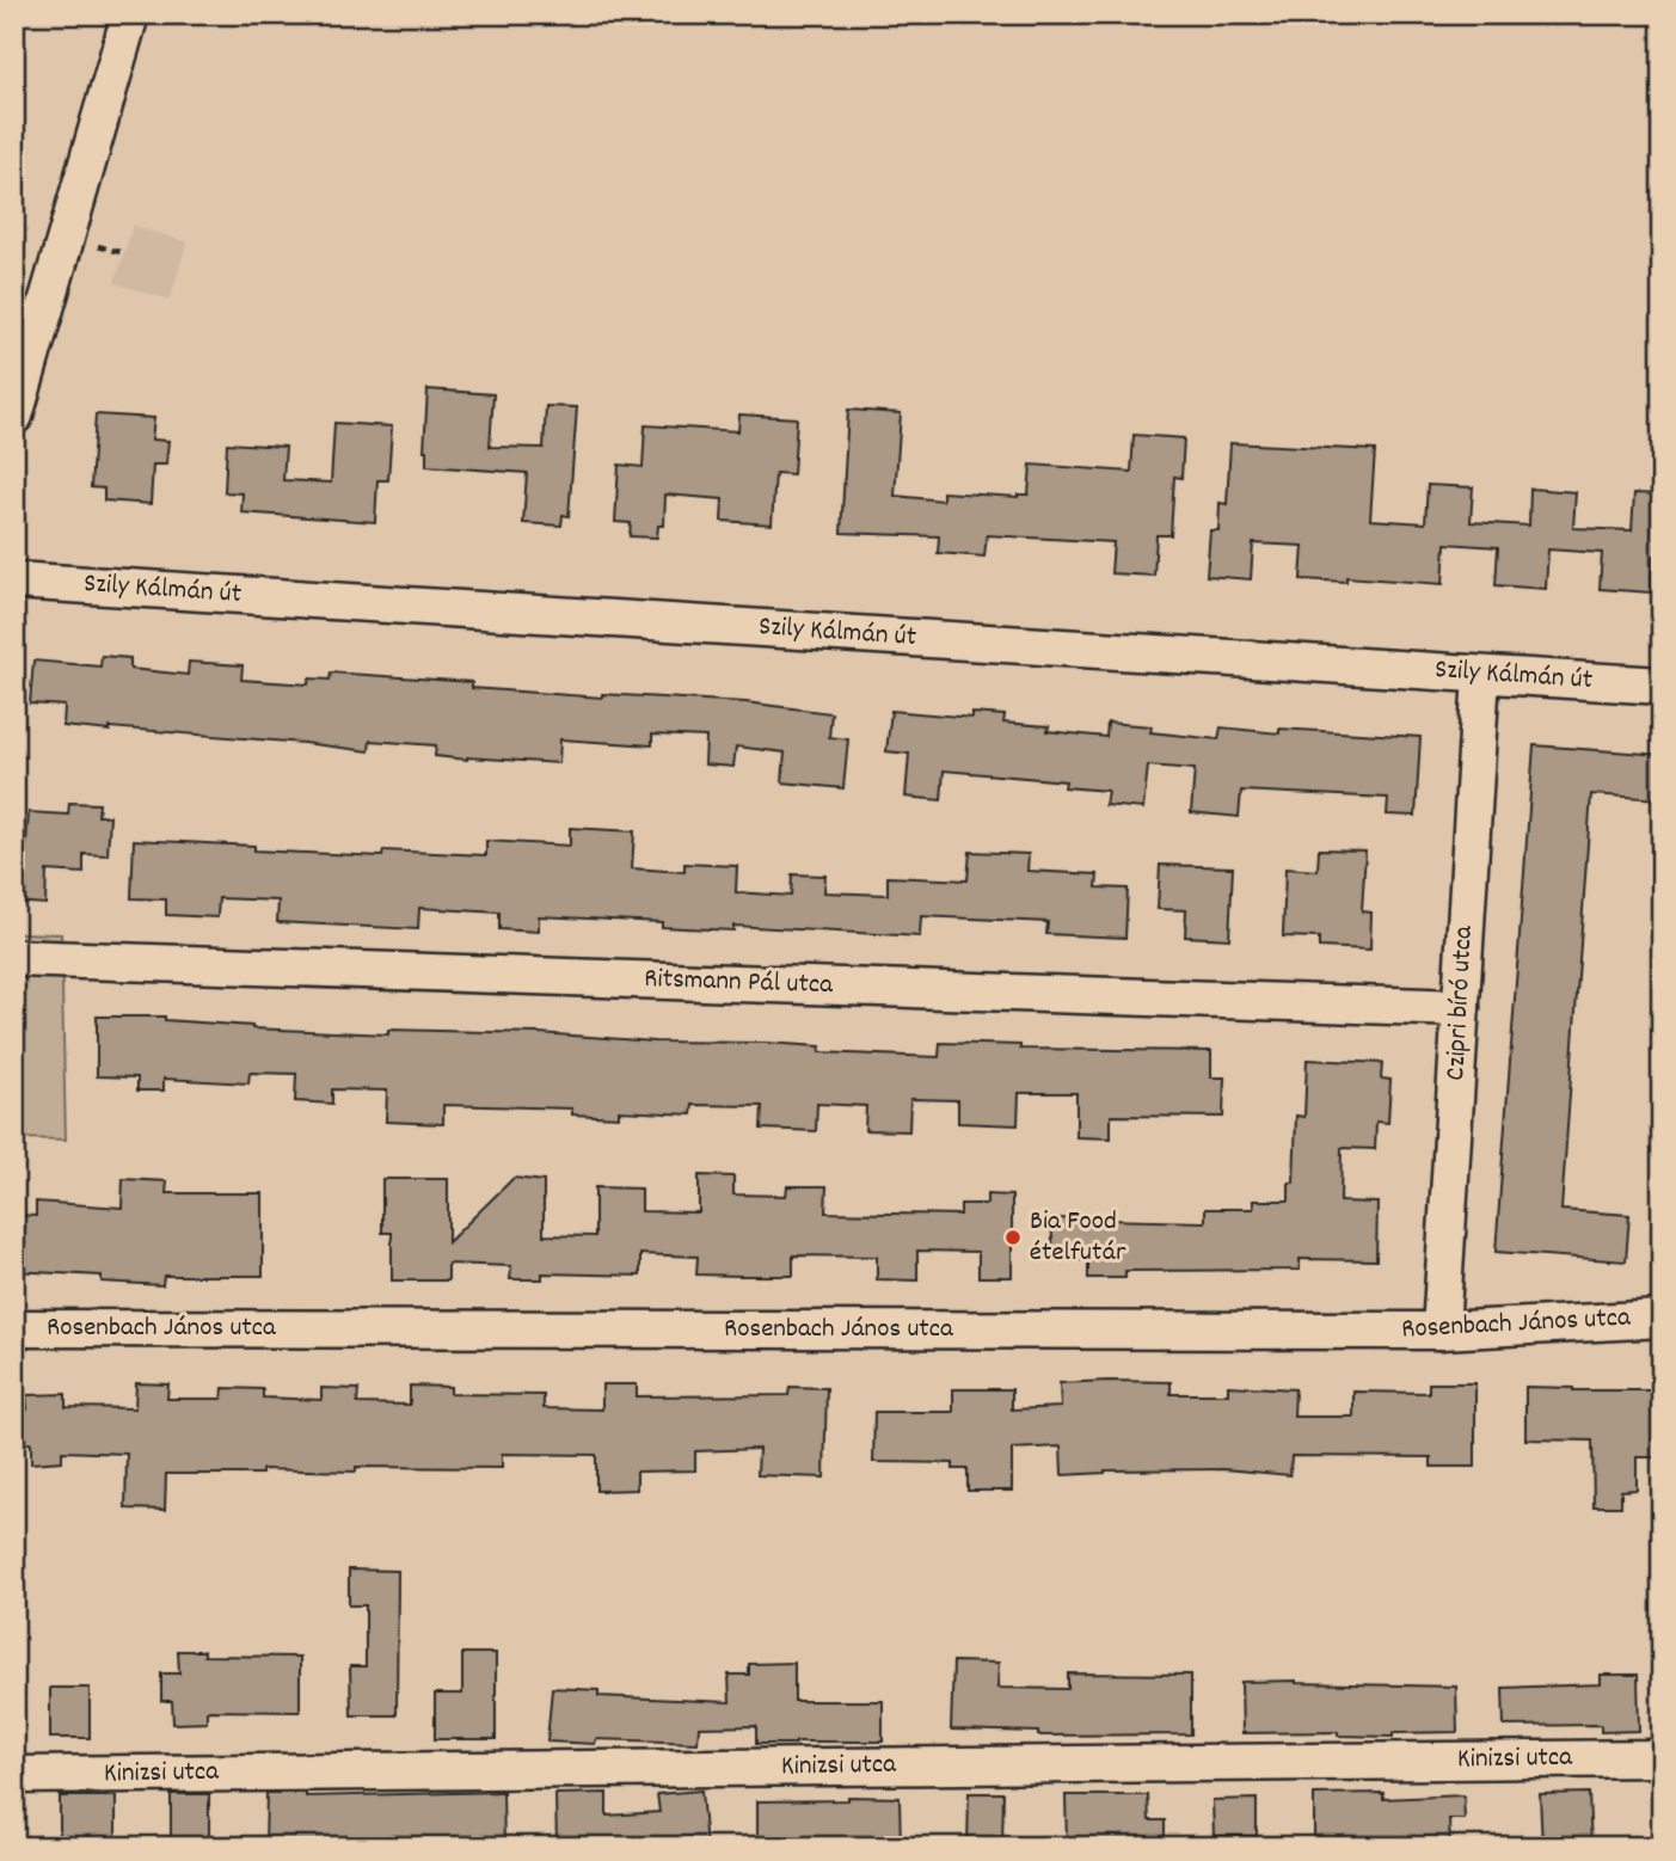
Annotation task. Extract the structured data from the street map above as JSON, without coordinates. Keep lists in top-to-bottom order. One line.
{"streets":{"street":["Szily Kálmán út","Ritsmann Pál utca","Czipri bíró utca","Rosenbach János utca","Kinizsi utca"]},"crossings":[["Szily Kálmán út","Czipri bíró utca"],["Ritsmann Pál utca","Czipri bíró utca"],["Czipri bíró utca","Rosenbach János utca"]],"places":["Bia Food ételfutár"]}
